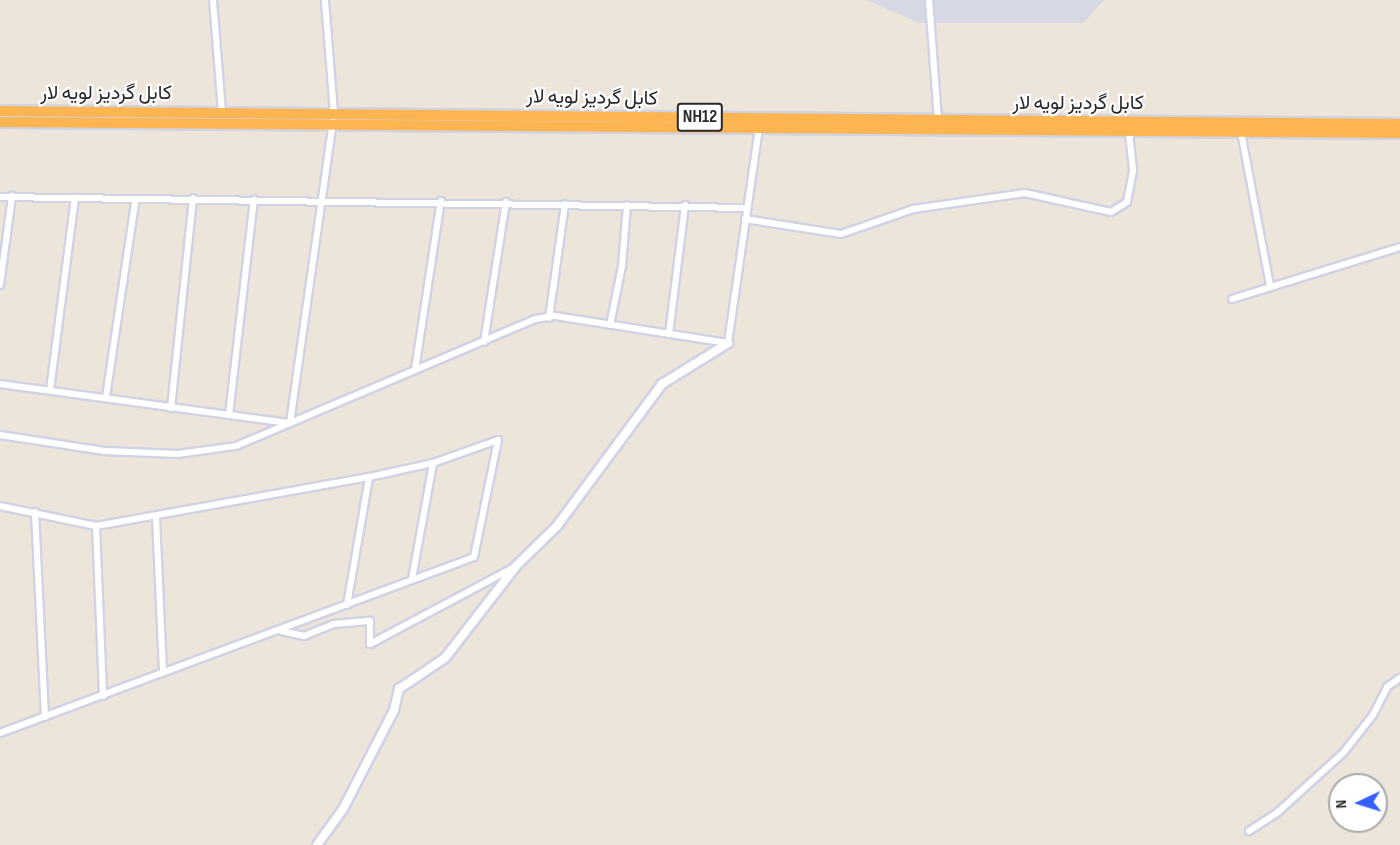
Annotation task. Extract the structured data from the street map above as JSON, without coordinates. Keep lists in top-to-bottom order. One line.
{"streets":{"highway":["کابل گردیز لویه لار","NH12"]},"north":"left"}
